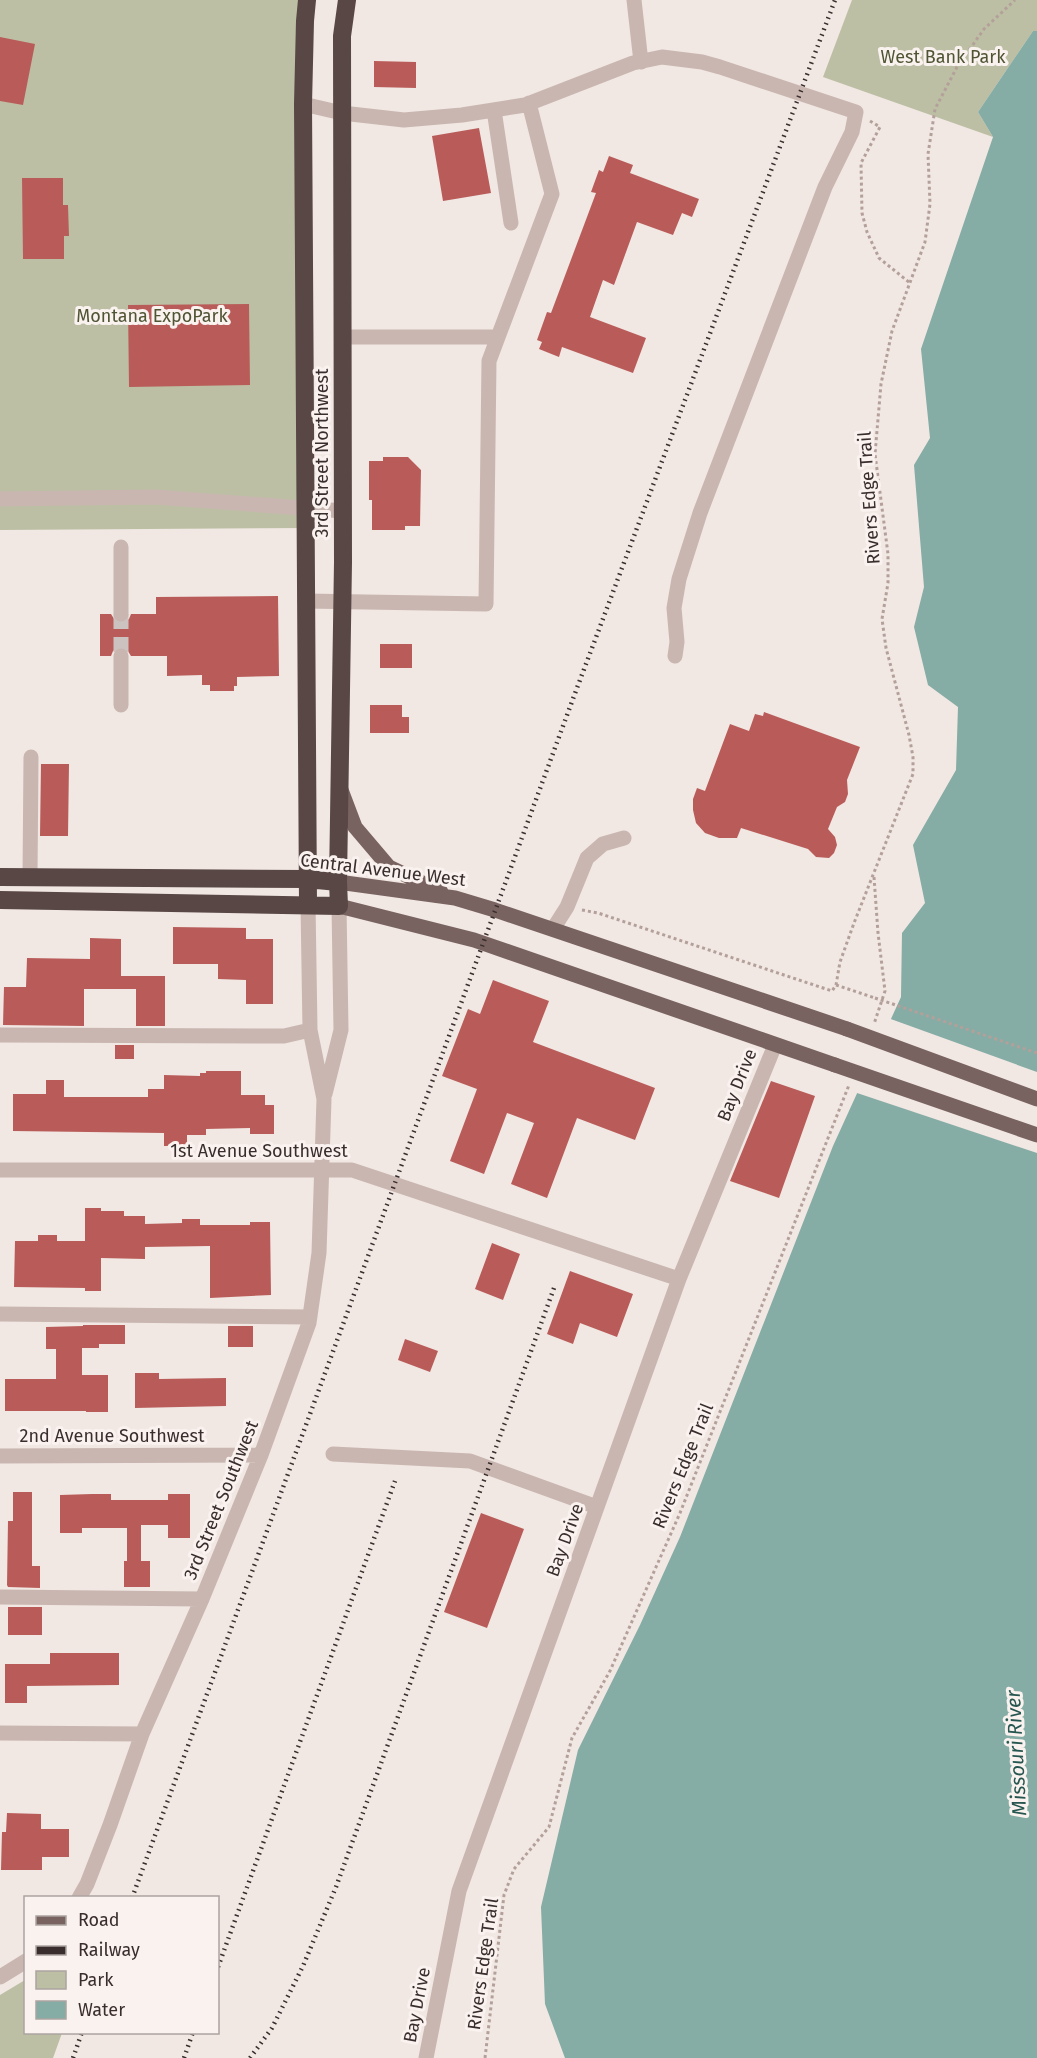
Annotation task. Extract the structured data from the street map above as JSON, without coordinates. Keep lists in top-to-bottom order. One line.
{"streets":{"highway":["3rd Street Northwest","Central Avenue West"],"street":["Bay Drive","1st Avenue Southwest","2nd Avenue Southwest","3rd Street Southwest"],"path":["Rivers Edge Trail"]},"crossings":[["3rd Street Northwest","Central Avenue West"],["3rd Street Northwest","3rd Street Southwest"],["Bay Drive","1st Avenue Southwest"],["1st Avenue Southwest","3rd Street Southwest"],["2nd Avenue Southwest","3rd Street Southwest"]],"water":["Missouri River"],"parks":["West Bank Park","Montana ExpoPark"],"legend":["Road","Railway","Park","Water"]}
